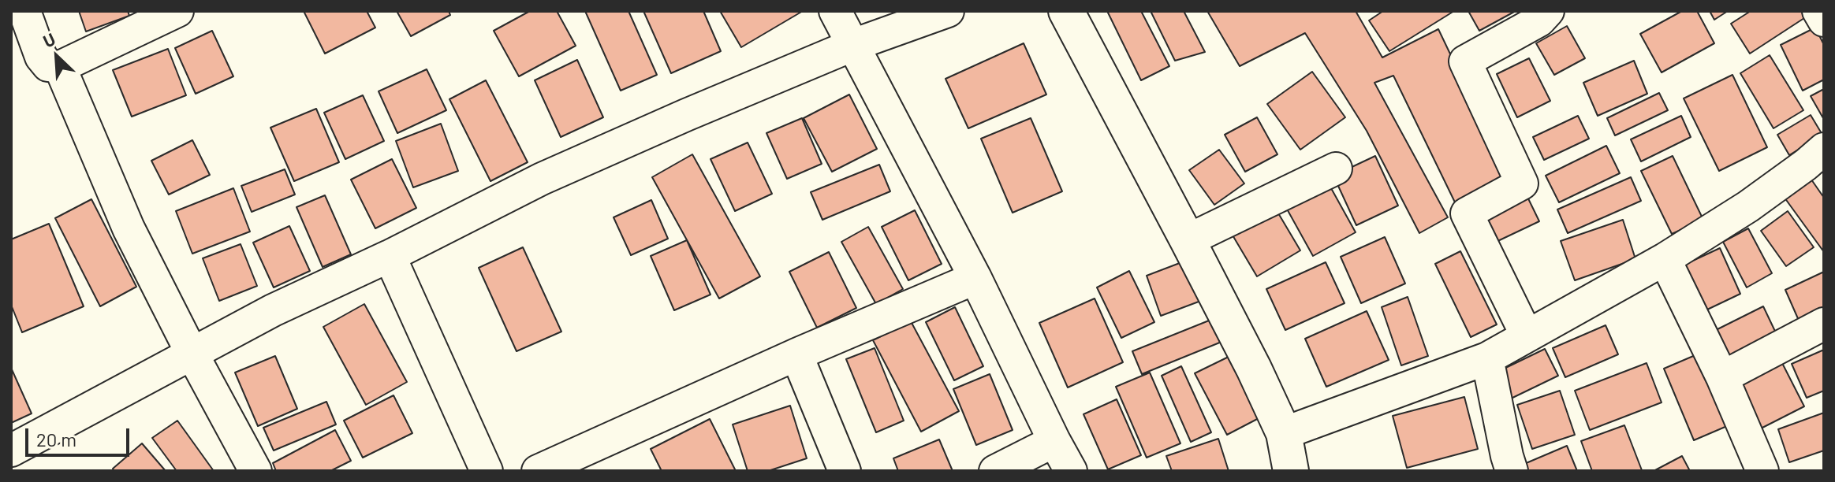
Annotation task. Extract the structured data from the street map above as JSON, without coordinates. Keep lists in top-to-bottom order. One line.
{"scale_bar":"20 m","north":"top left"}
